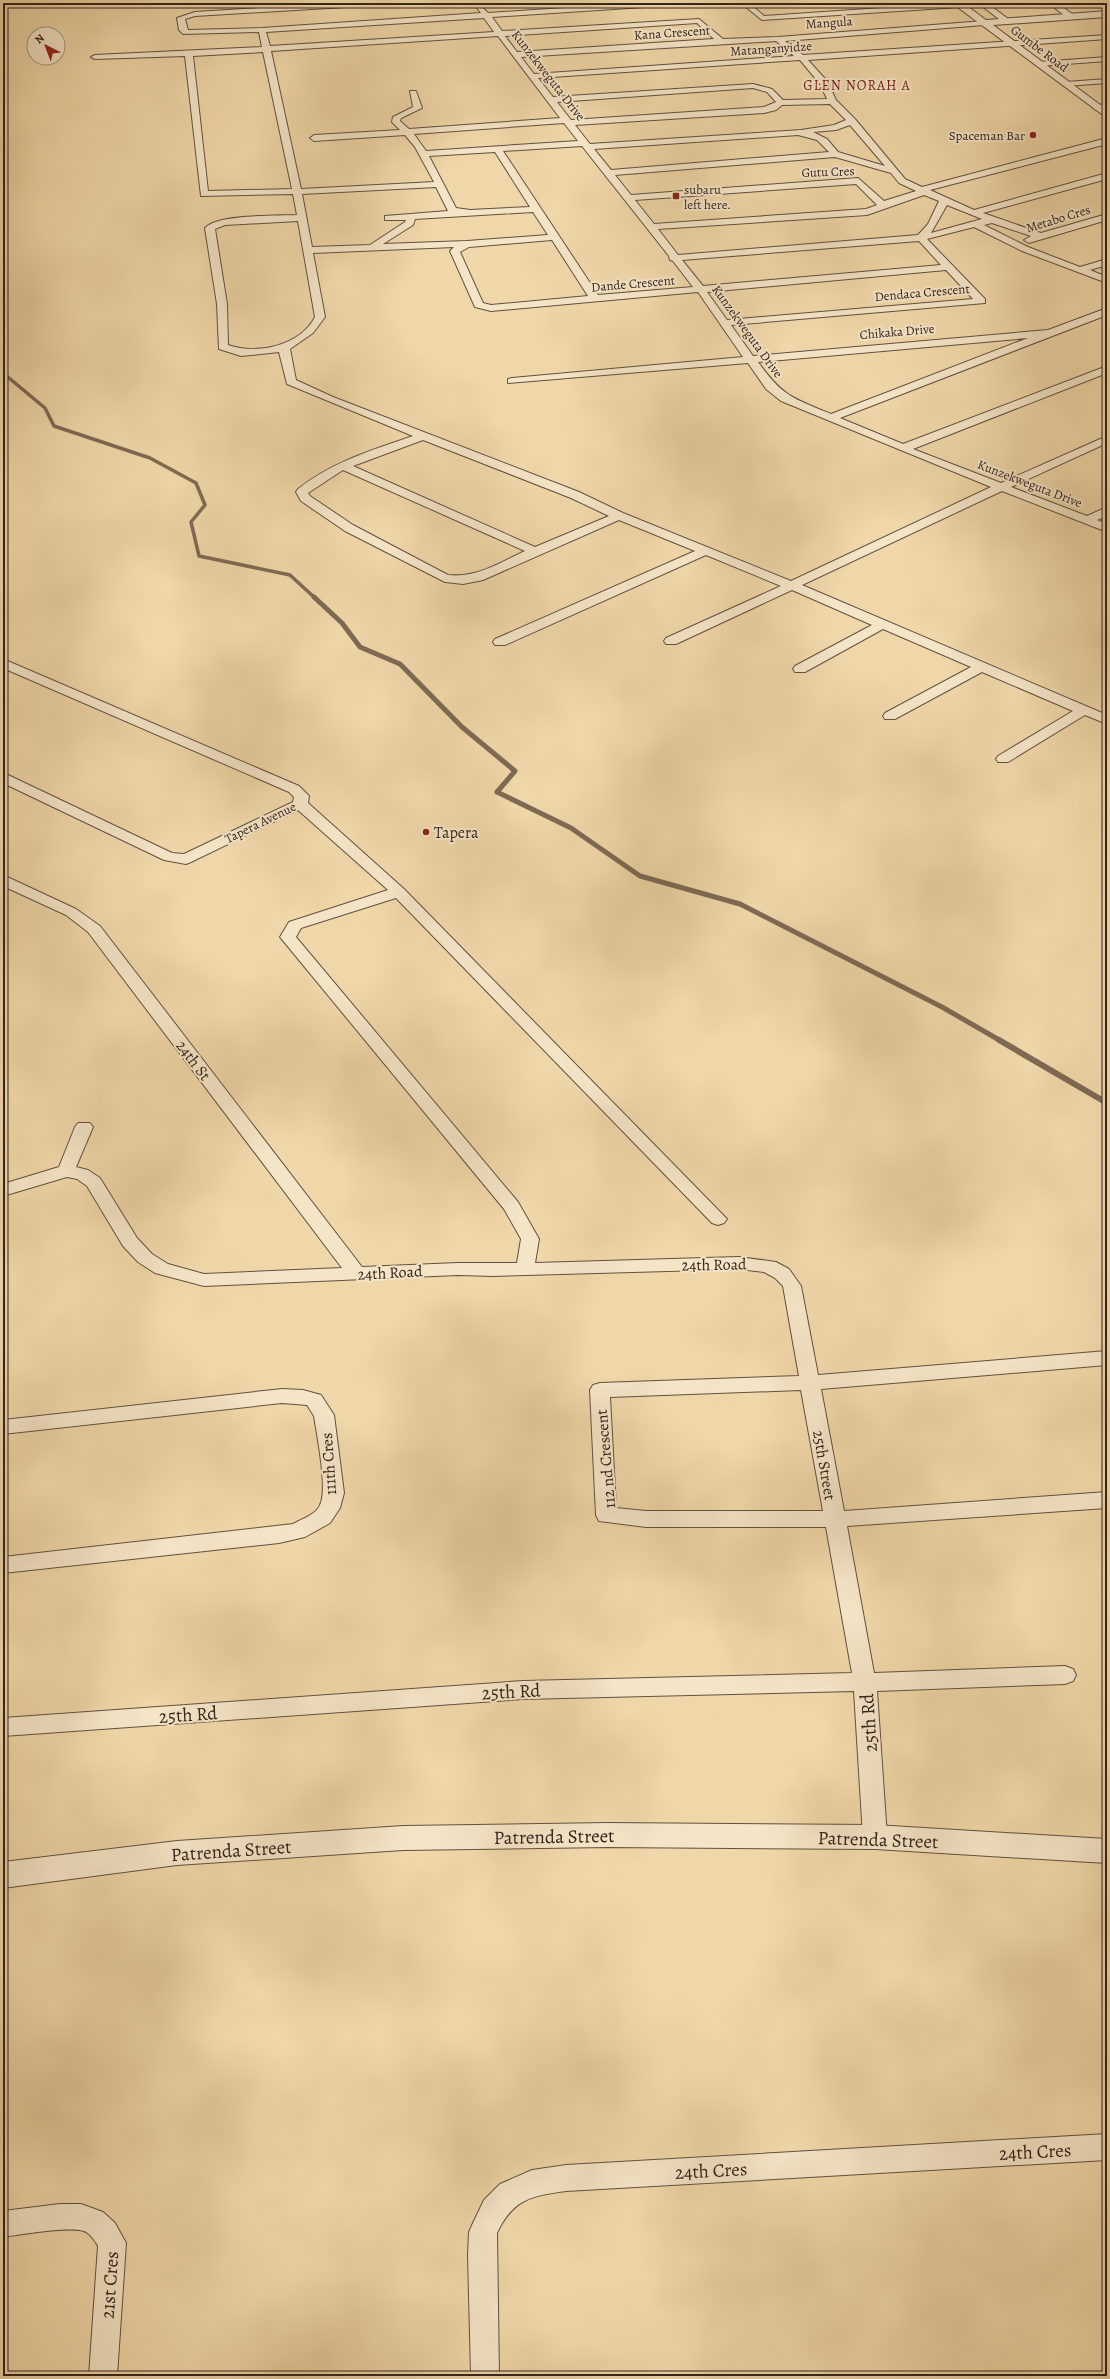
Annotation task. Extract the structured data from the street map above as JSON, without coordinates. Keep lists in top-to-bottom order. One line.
{"streets":{"street":["Mangula","Kana Crescent","Matanganyidze","Gumbe Road","Kunzekweguta Drive","Gutu Cres","Metabo Cres","Dande Crescent","Dendaca Crescent","Chikaka Drive","Tapera Avenue","24th St","24th Road","112 nd Crescent","111th Cres","25th Street","25th Rd","Patrenda Street","24th Cres","21st Cres"]},"crossings":[["Mangula","Matanganyidze"],["Mangula","Gumbe Road"],["Kana Crescent","Kunzekweguta Drive"],["Matanganyidze","Gumbe Road"],["Matanganyidze","Kunzekweguta Drive"],["Kunzekweguta Drive","Gutu Cres"],["Kunzekweguta Drive","Dande Crescent"],["Kunzekweguta Drive","Dendaca Crescent"],["Kunzekweguta Drive","Chikaka Drive"],["Dande Crescent","Dendaca Crescent"],["24th St","24th Road"],["24th Road","25th Street"],["112 nd Crescent","25th Street"],["25th Street","25th Rd"],["25th Rd","Patrenda Street"]],"districts":["GLEN NORAH A"],"places":{"other":["Spaceman Bar","Tapera"],"transit":["subaru left here."]},"north":"top left"}
